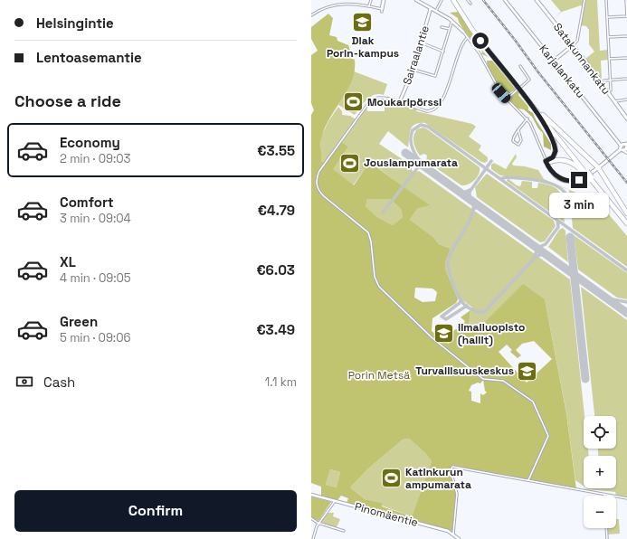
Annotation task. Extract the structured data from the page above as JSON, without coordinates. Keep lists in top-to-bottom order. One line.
{"streets":{"main road":["Satakunnankatu"],"street":["Sairaalantie","Karjalankatu","Pinomäentie"]},"parks":["Porin Metsä"],"places":{"school or university":["Diak Porin-kampus","Ilmailuopisto (hallit)","Turvallisuuskeskus"],"sports":["Moukaripörssi","Jousiampumarata","Katinkurun ampumarata"]},"page":{"banner":["Helsingintie","Lentoasemantie"],"heading":"Choose a ride","list":[{"name":"Economy","note":"2 min · 09:03","value":"€3.55"},{"name":"Comfort","note":"3 min · 09:04","value":"€4.79"},{"name":"XL","note":"4 min · 09:05","value":"€6.03"},{"name":"Green","note":"5 min · 09:06","value":"€3.49"}],"bubble":"3 min","pay":["Cash","1.1 km"],"map_buttons":["+","−"],"buttons":"Confirm"}}
